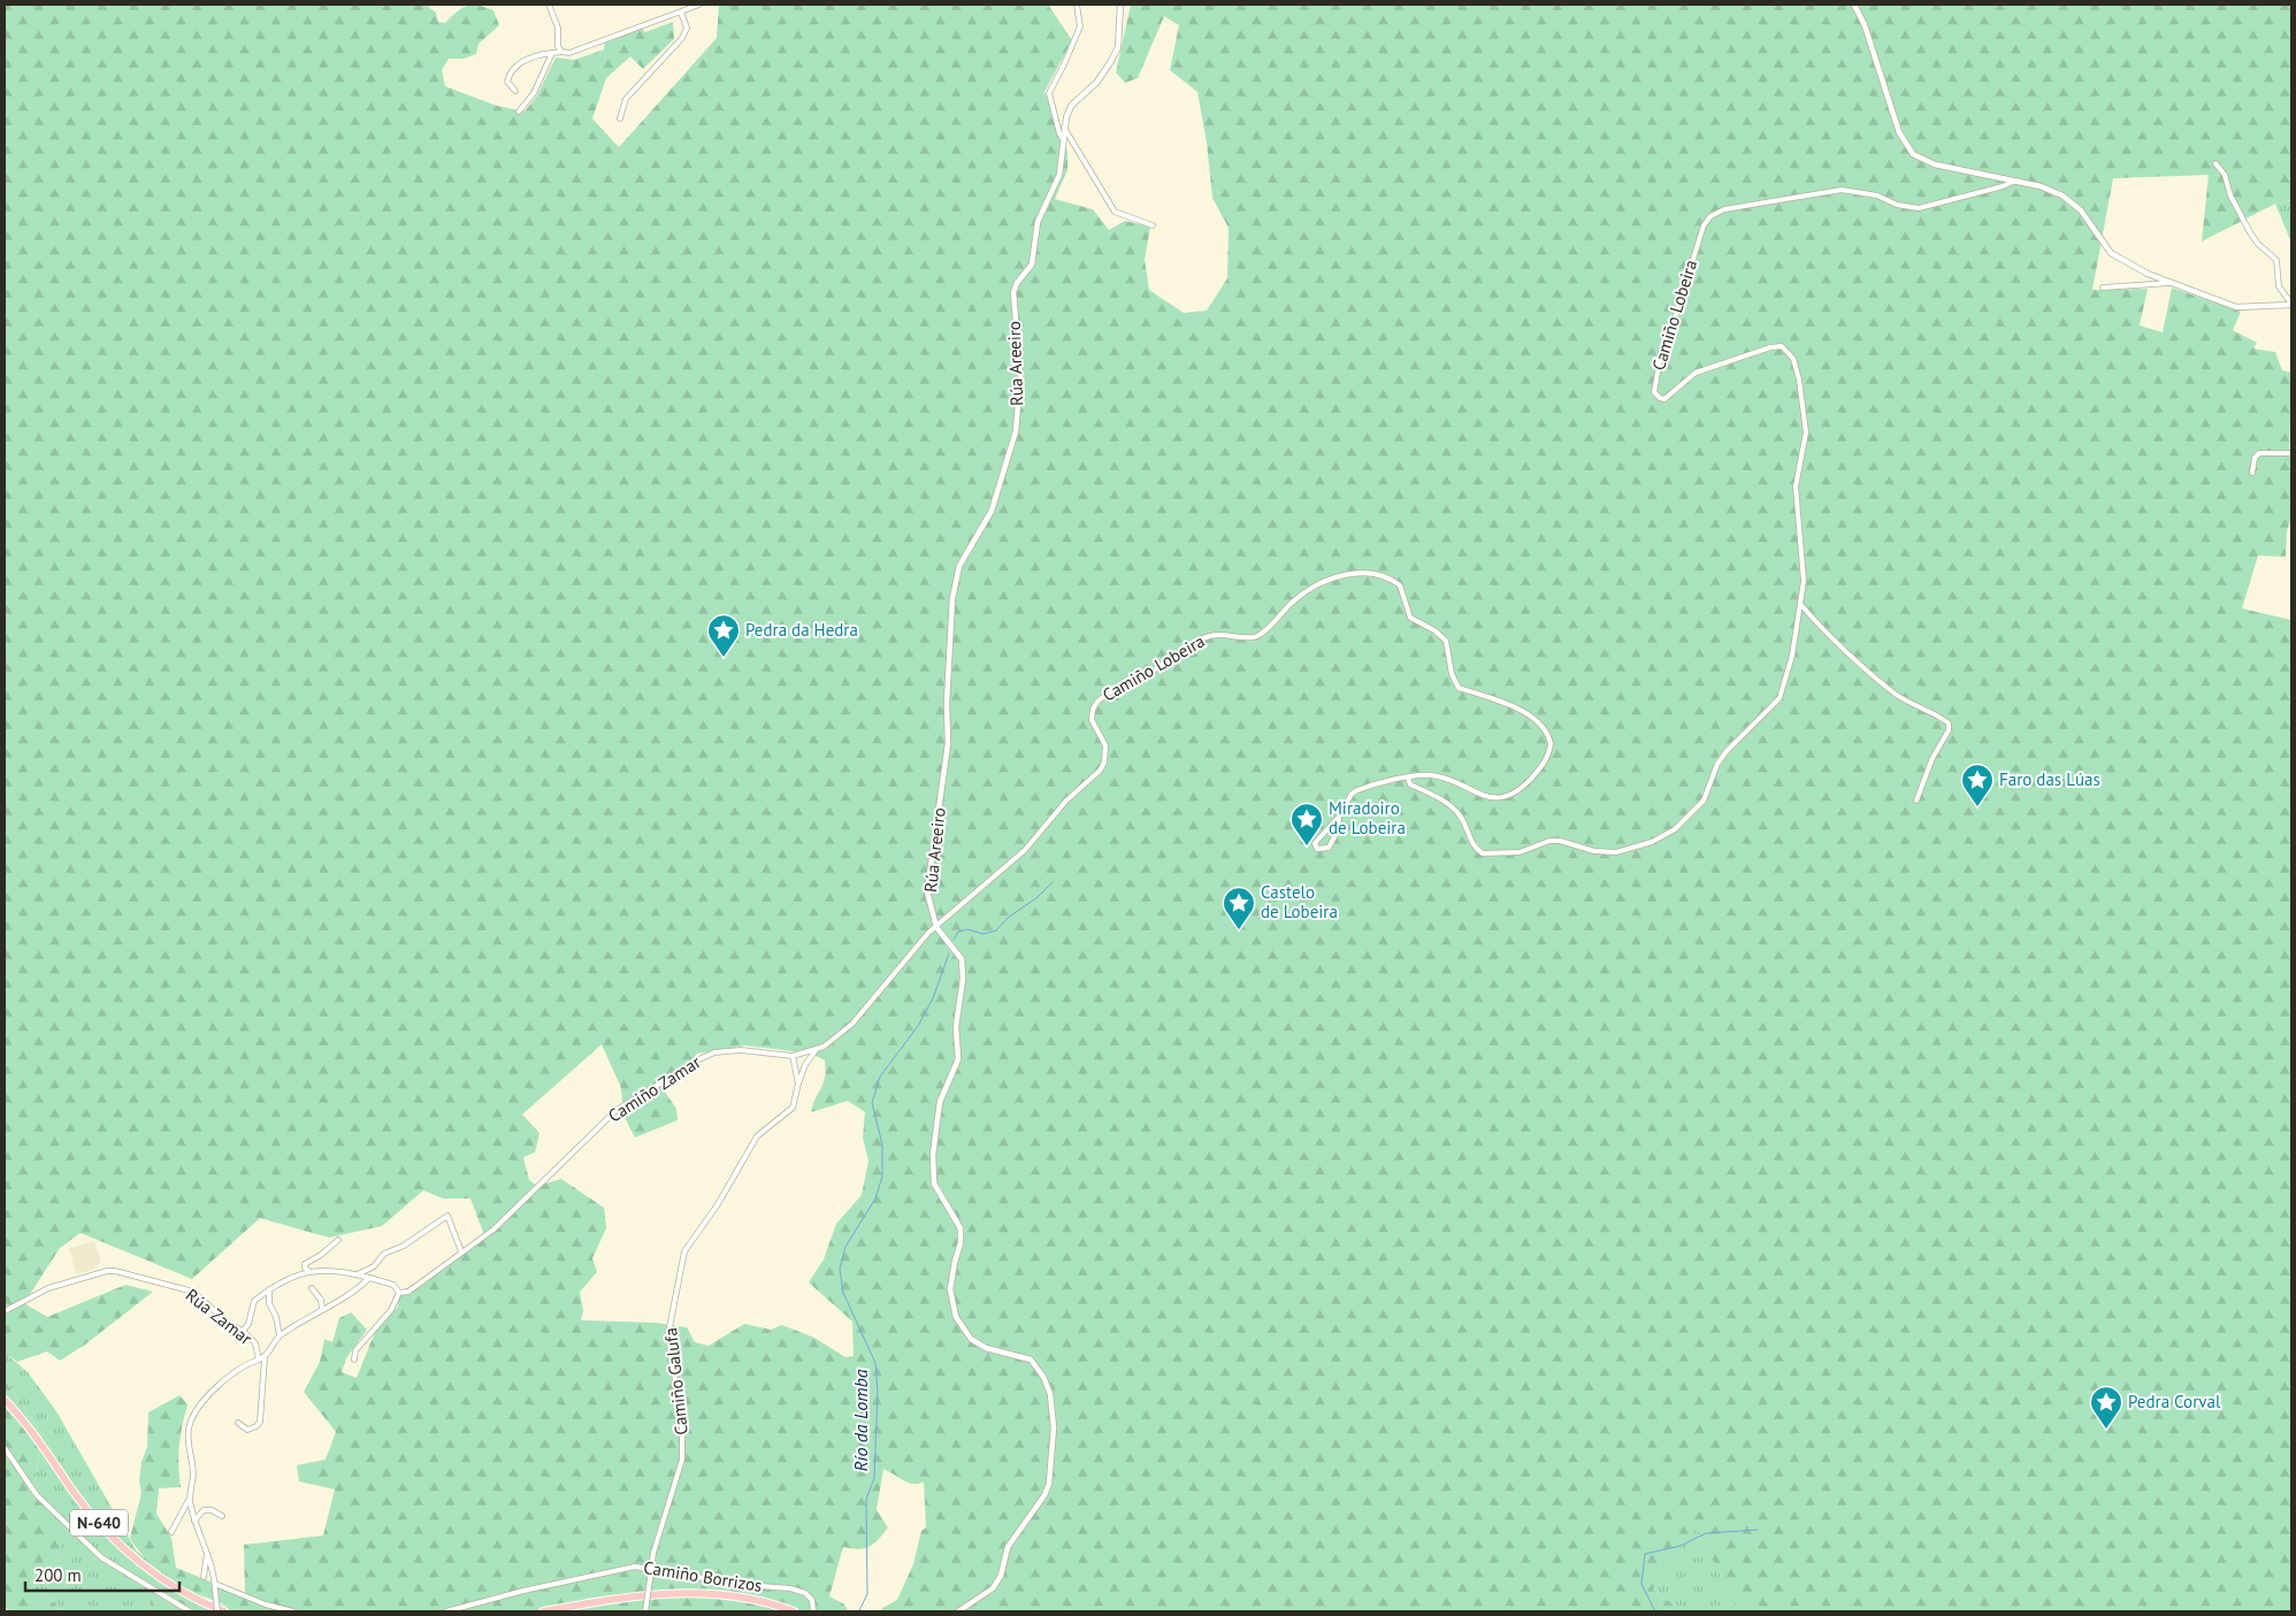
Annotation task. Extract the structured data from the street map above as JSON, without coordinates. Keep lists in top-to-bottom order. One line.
{"streets":{"highway":["N-640"],"street":["Camiño Lobeira","Rúa Areeiro","Camiño Zamar","Rúa Zamar","Camiño Galufa","Camiño Borrizos"]},"crossings":[["Camiño Lobeira","Rúa Areeiro"],["Camiño Lobeira","Camiño Zamar"],["Rúa Areeiro","Camiño Zamar"],["Camiño Zamar","Camiño Galufa"],["Camiño Galufa","Camiño Borrizos"]],"water":["Río da Lomba"],"places":{"place":["Pedra da Hedra","Faro das Lúas","Miradoiro de Lobeira","Castelo de Lobeira","Pedra Corval"]},"scale_bar":"200 m"}
